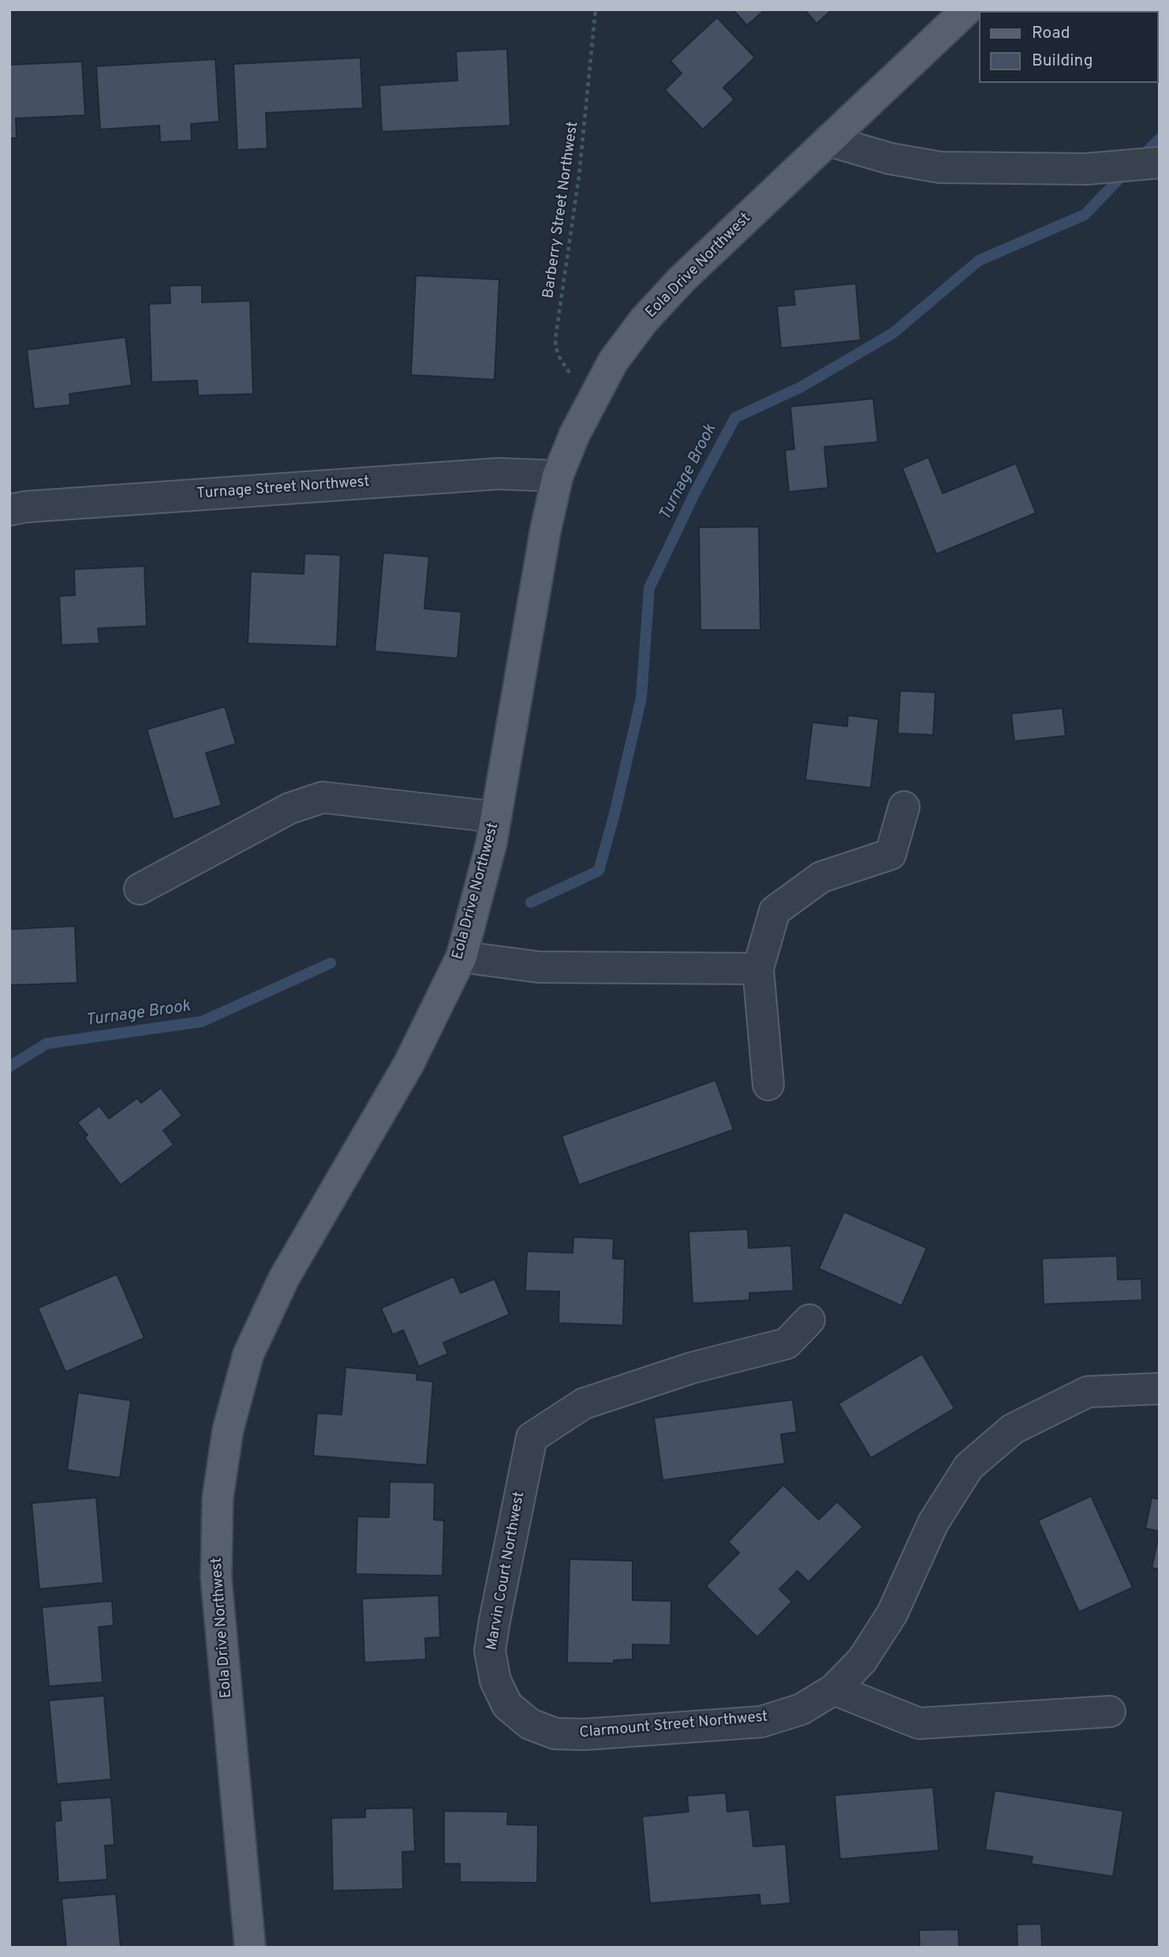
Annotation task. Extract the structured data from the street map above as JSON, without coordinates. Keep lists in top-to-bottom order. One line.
{"streets":{"main road":["Eola Drive Northwest"],"street":["Turnage Street Northwest","Marvin Court Northwest","Clarmount Street Northwest"],"path":["Barberry Street Northwest"]},"crossings":[["Barberry Street Northwest","Eola Drive Northwest"],["Eola Drive Northwest","Turnage Street Northwest"],["Marvin Court Northwest","Clarmount Street Northwest"]],"water":["Turnage Brook"],"legend":["Road","Building"]}
